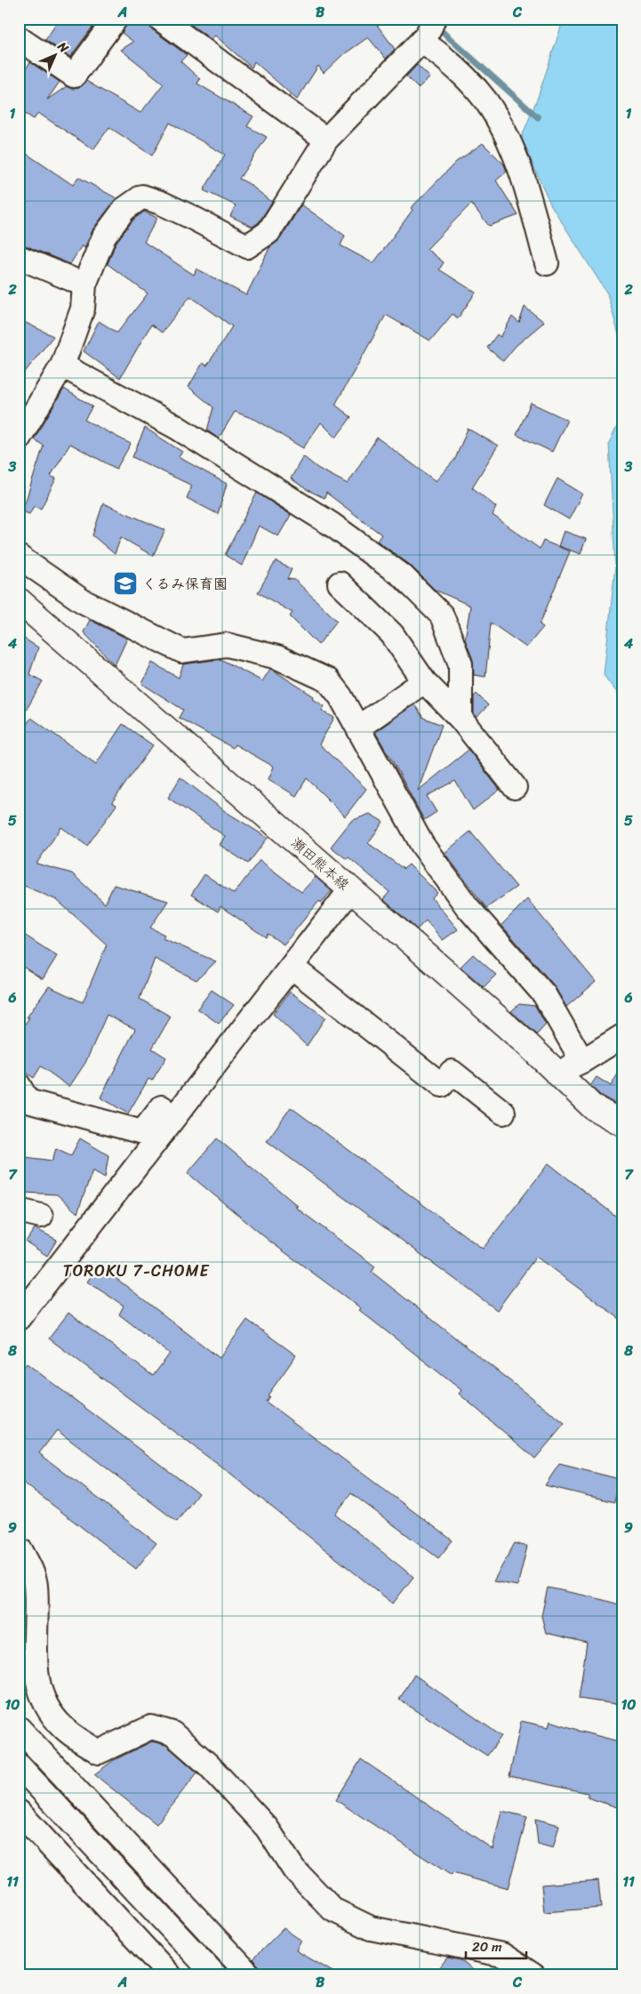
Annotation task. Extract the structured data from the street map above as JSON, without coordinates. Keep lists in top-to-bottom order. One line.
{"streets":{"main road":["瀬田熊本線"]},"districts":["TOROKU 7-CHOME"],"places":{"school or university":["くるみ保育園"]},"scale_bar":"20 m","north":"top right","grid":{"columns":["A","B","C"],"rows":["1","2","3","4","5","6","7","8","9","10","11"]}}
